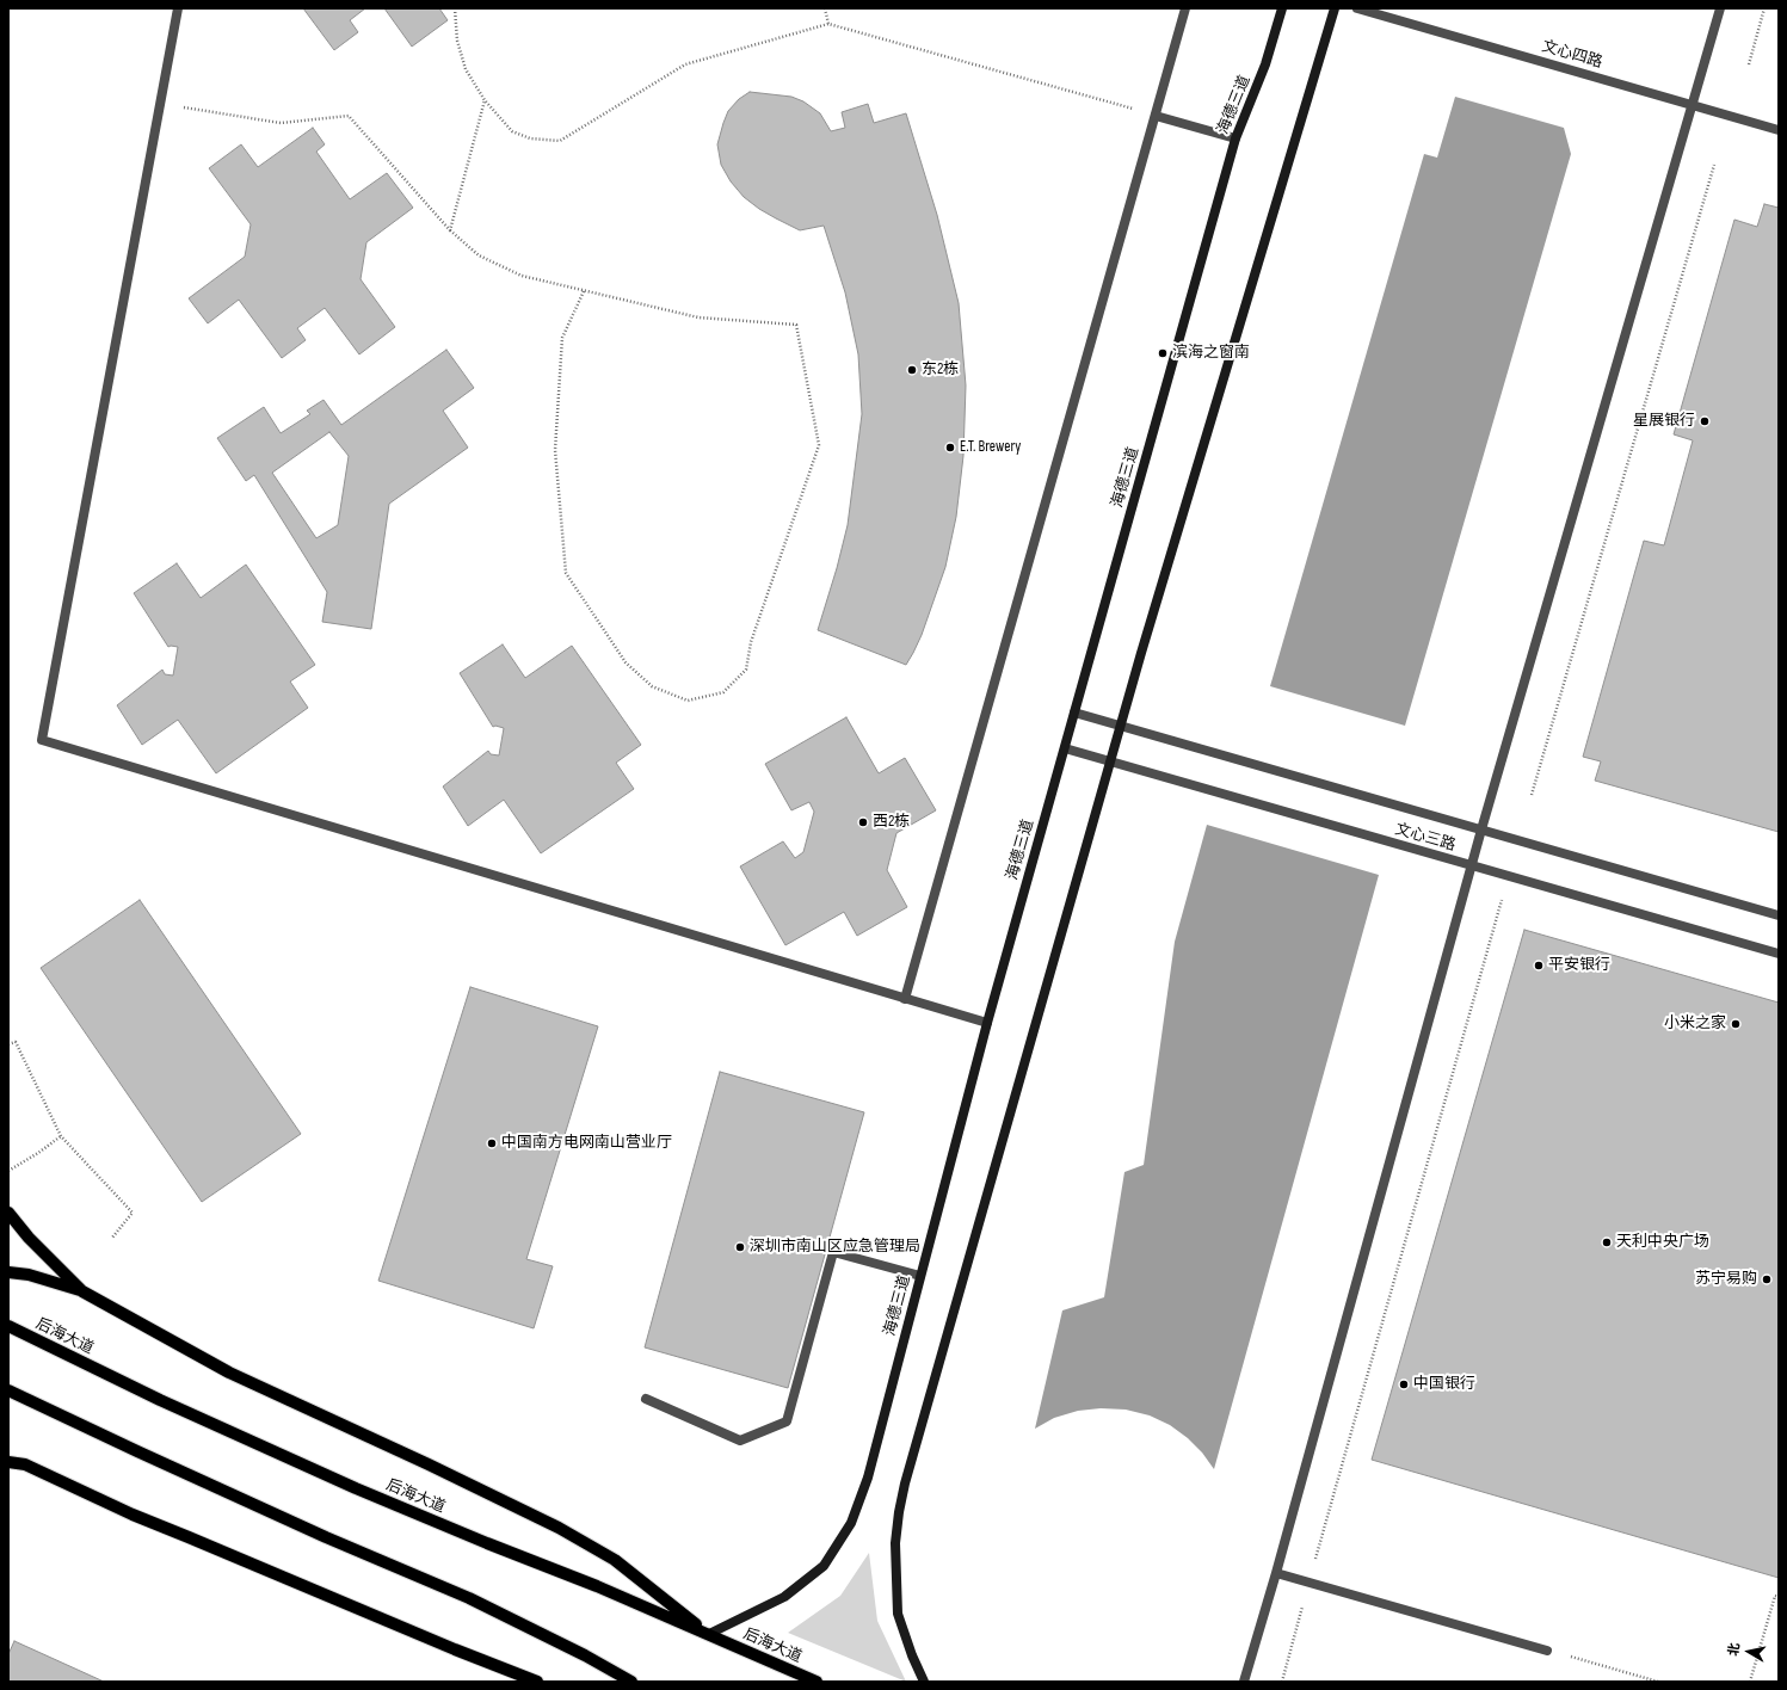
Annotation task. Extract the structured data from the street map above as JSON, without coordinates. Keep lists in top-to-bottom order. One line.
{"streets":{"main road":["海德三道","后海大道"],"street":["文心四路","文心三路"]},"crossings":[["海德三道","文心三路"],["海德三道","后海大道"]],"places":["滨海之窗南","东2栋","星展银行","E.T. Brewery","西2栋","平安银行","小米之家","中国南方电网南山营业厅","天利中央广场","深圳市南山区应急管理局","苏宁易购","中国银行"],"north":"left"}
